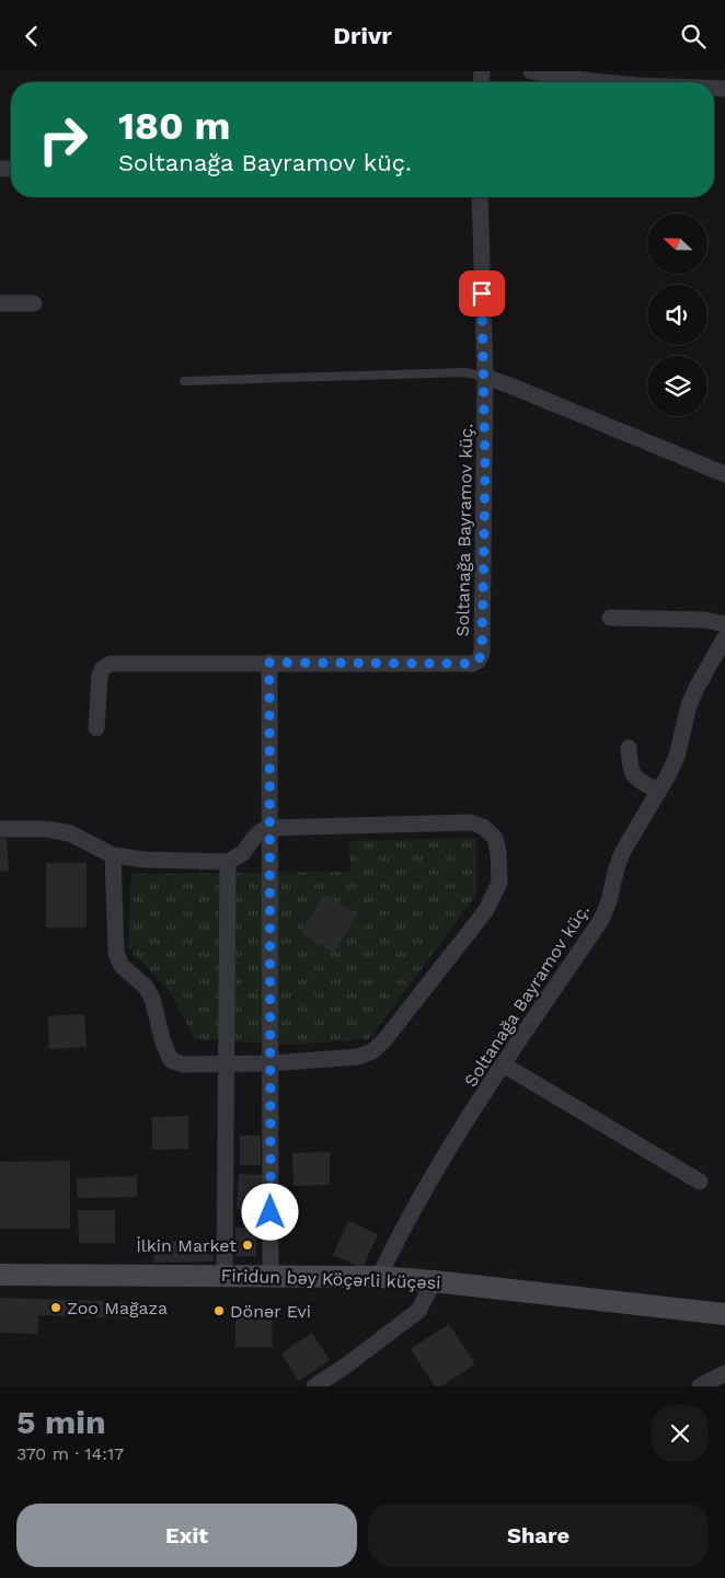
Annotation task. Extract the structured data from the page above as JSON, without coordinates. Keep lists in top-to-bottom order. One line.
{"streets":{"street":["Soltanağa Bayramov küç.","Firidun bəy Köçərli küçəsi"]},"crossings":[["Soltanağa Bayramov küç.","Firidun bəy Köçərli küçəsi"]],"places":["İlkin Market","Zoo Mağaza","Dönər Evi"],"north":"left","page":{"header":"Drivr","turn":["180 m","Soltanağa Bayramov küç."],"heading":["5 min","370 m · 14:17"],"buttons":["Exit","Share"]}}
